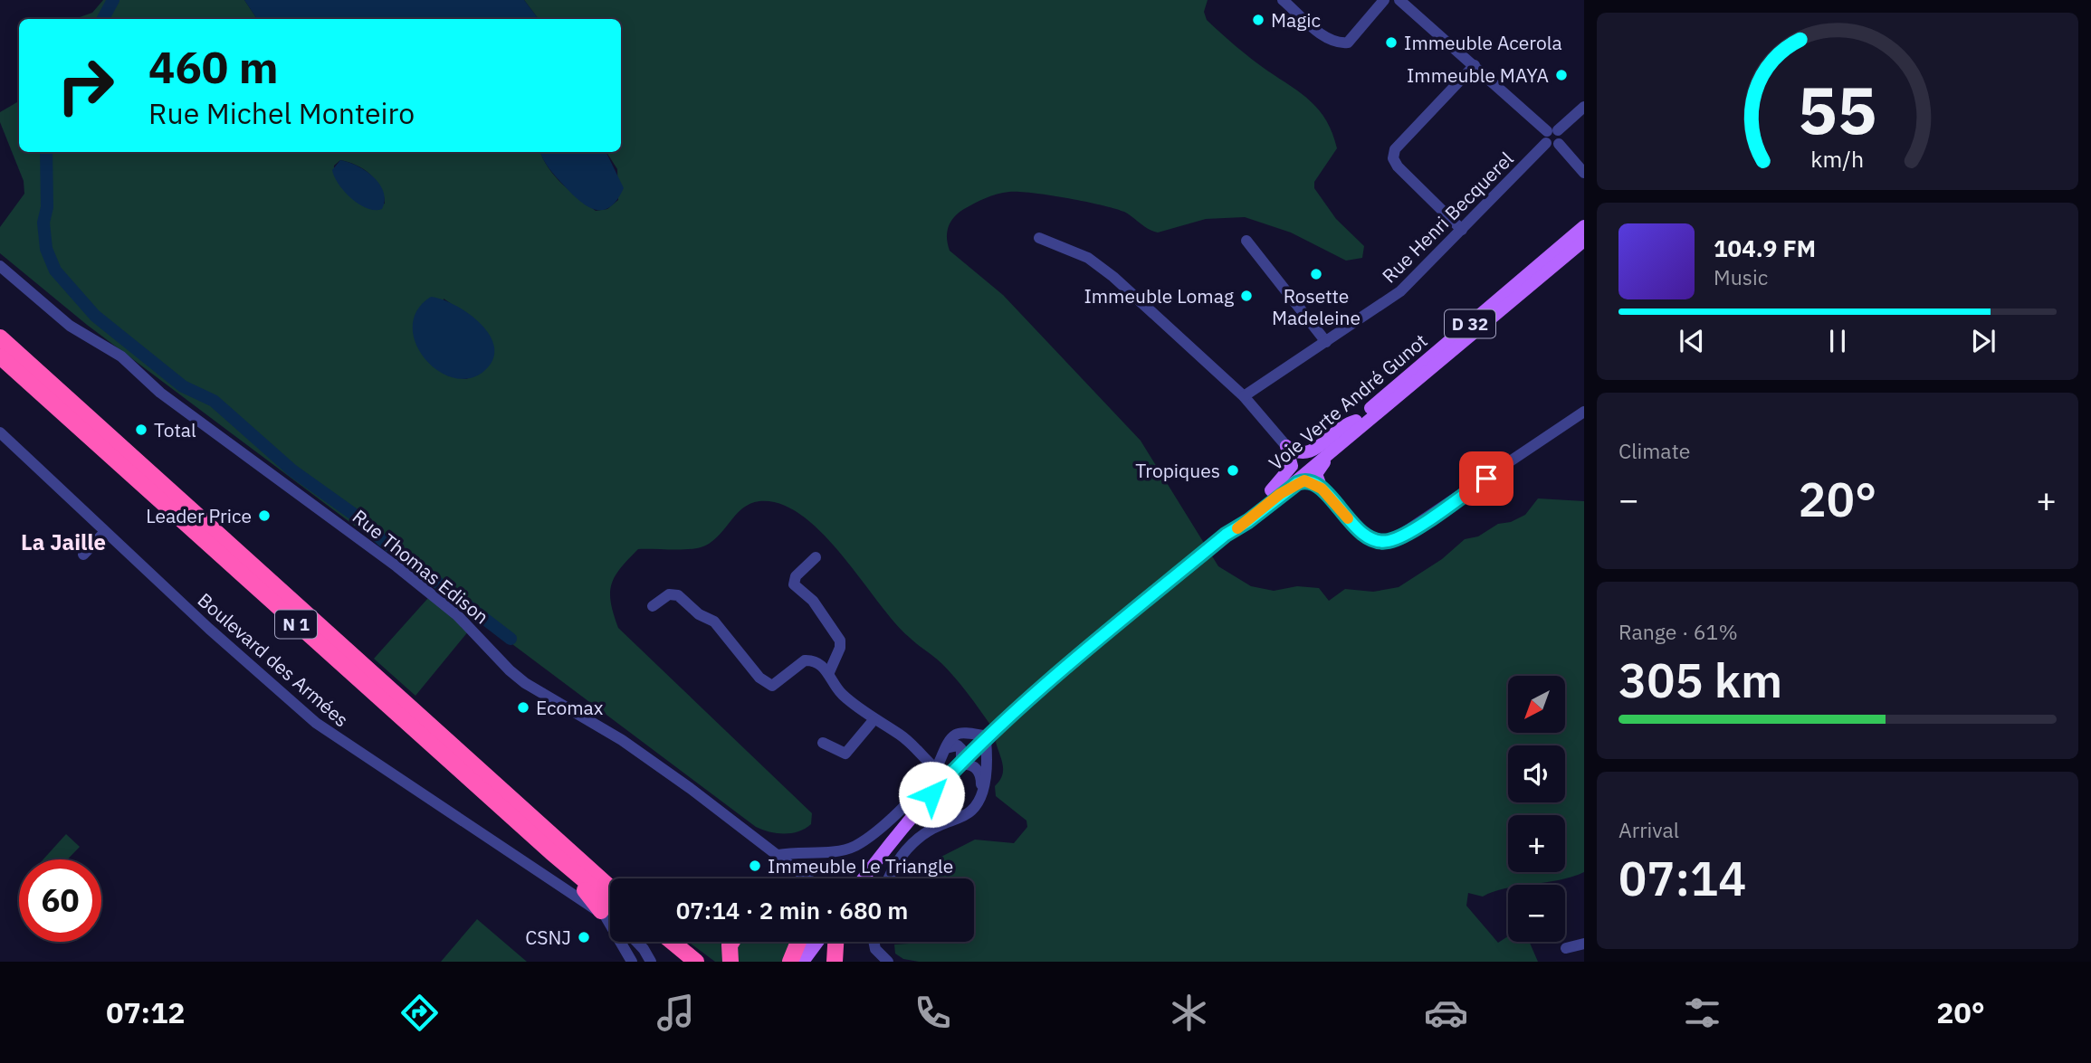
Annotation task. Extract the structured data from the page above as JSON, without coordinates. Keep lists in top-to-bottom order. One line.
{"streets":{"highway":["N 1"],"main road":["D 32","Voie Verte André Gunot"],"street":["Rue Henri Becquerel","Rue Thomas Edison","Boulevard des Armées"]},"districts":["La Jaille"],"places":["Magic","Immeuble Acerola","Immeuble MAYA","Rosette Madeleine","Immeuble Lomag","Total","Tropiques","Leader Price","Ecomax","Immeuble Le Triangle","CSNJ"],"north":"bottom left","page":{"turn":["460 m","Rue Michel Monteiro"],"song":["104.9 FM","Music"],"tile":["Climate",["Range · 61%","305 km"],["Arrival","07:14"]],"heat":["−","20°","+"],"map_buttons":["+","−"],"limit":"60","trip":"07:14 · 2 min · 680 m","tabs":["07:12","20°"],"gauge":["55","km/h"]}}
